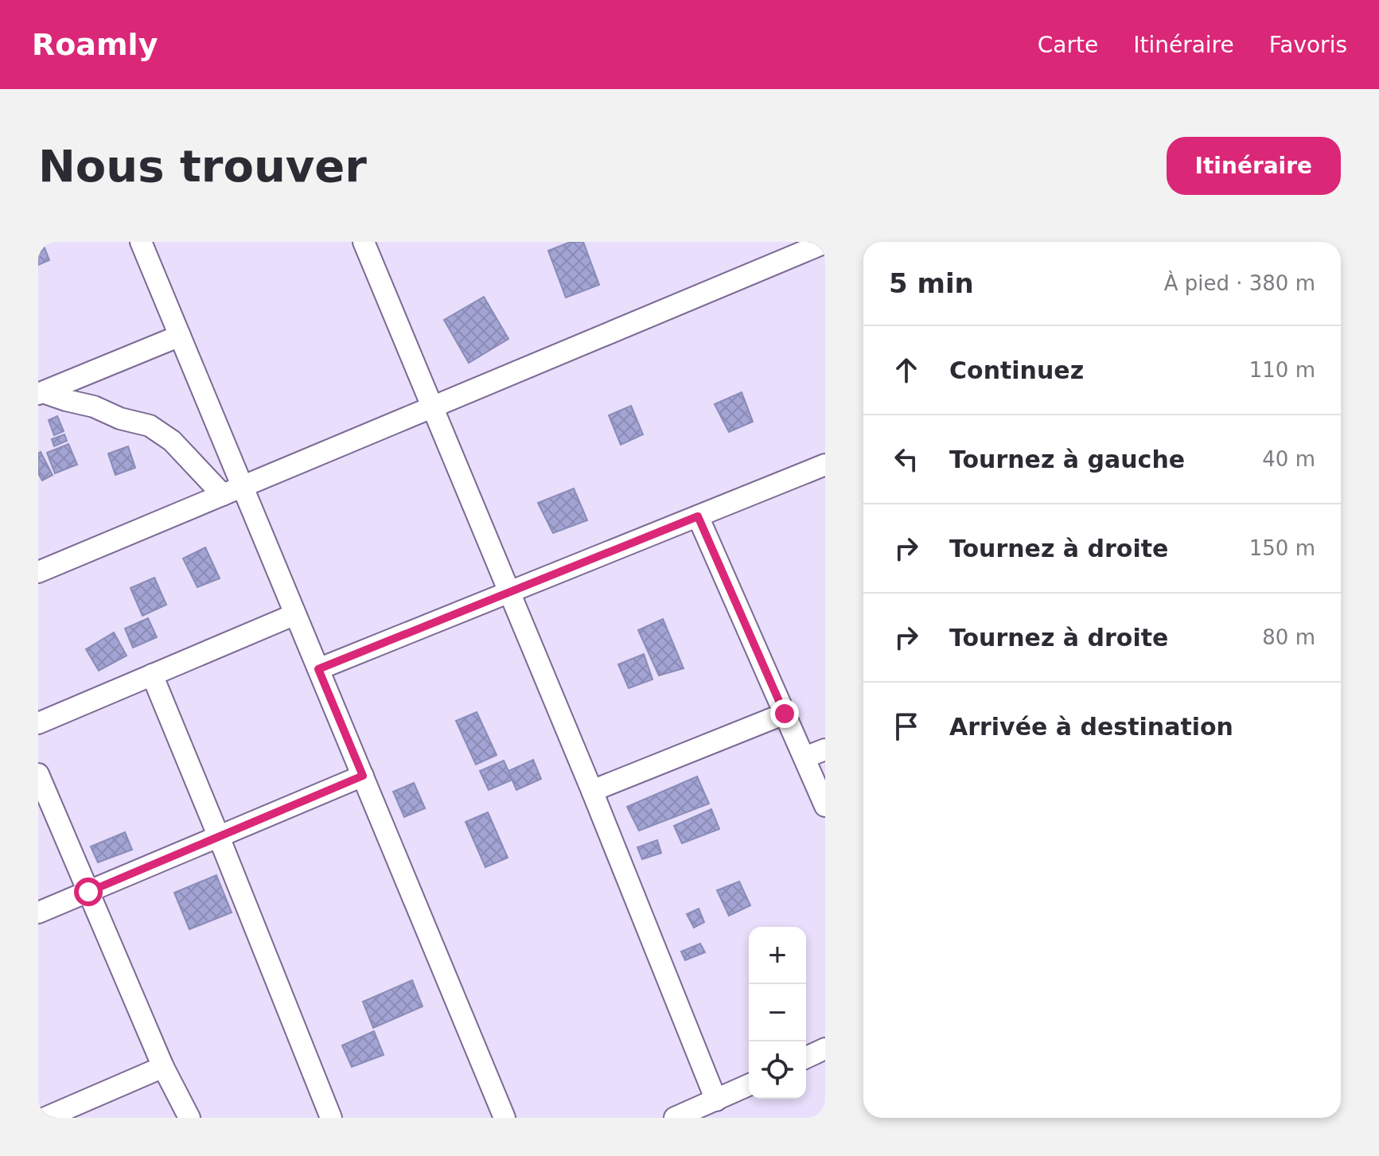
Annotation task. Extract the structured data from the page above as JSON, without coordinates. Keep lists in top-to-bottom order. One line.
{"page":{"header":"Roamly","nav":["Carte","Itinéraire","Favoris"],"buttons":"Itinéraire","title":"Nous trouver","heading":["5 min","À pied · 380 m"],"list":[["Continuez","110 m"],["Tournez à gauche","40 m"],["Tournez à droite","150 m"],["Tournez à droite","80 m"],"Arrivée à destination"],"map_buttons":["+","−"]}}
